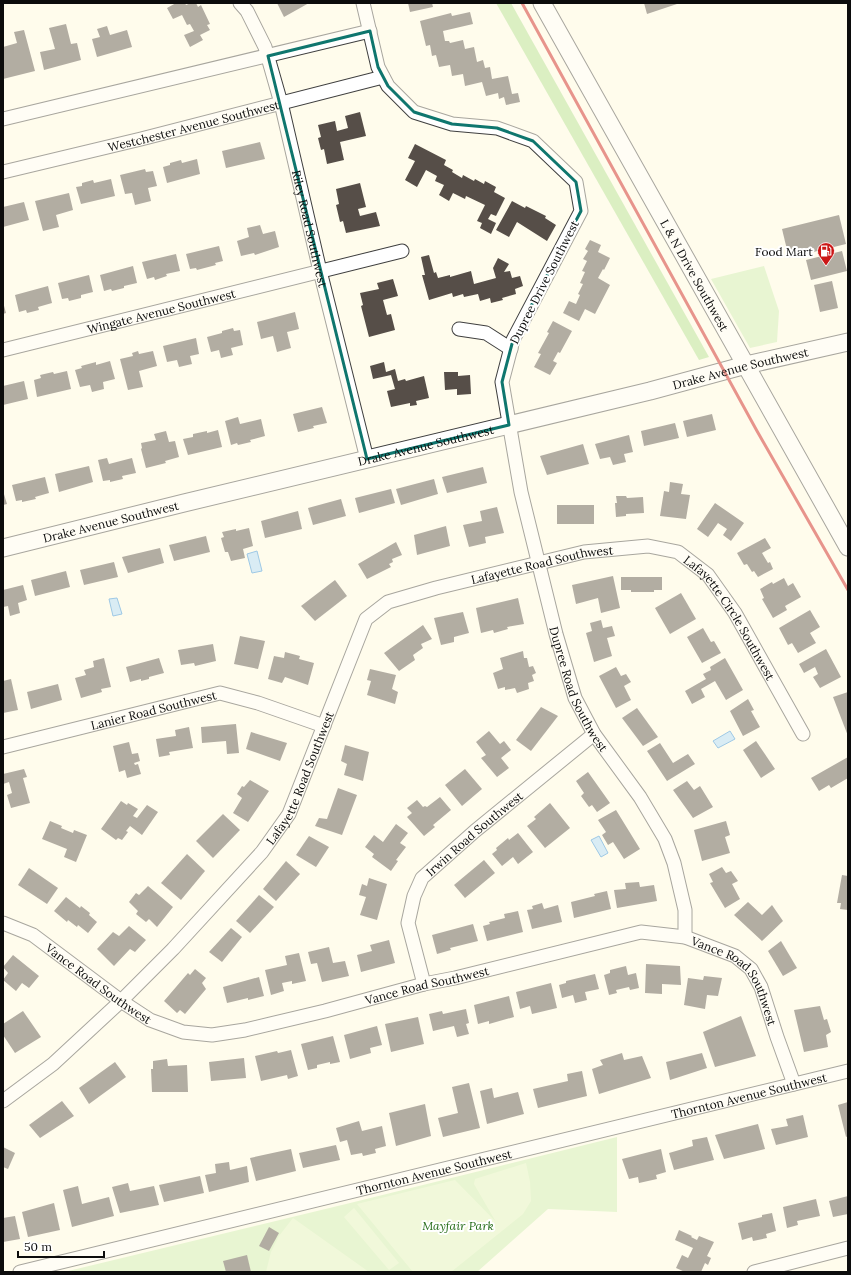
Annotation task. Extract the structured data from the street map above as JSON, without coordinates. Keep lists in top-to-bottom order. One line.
{"streets":{"street":["Westchester Avenue Southwest","Riley Road Southwest","L & N Drive Southwest","Dupree Drive Southwest","Wingate Avenue Southwest","Drake Avenue Southwest","Lafayette Road Southwest","Lafayette Circle Southwest","Dupree Road Southwest","Lanier Road Southwest","Irwin Road Southwest","Vance Road Southwest","Thornton Avenue Southwest"]},"crossings":[["Westchester Avenue Southwest","Riley Road Southwest"],["Westchester Avenue Southwest","Dupree Drive Southwest"],["Riley Road Southwest","Wingate Avenue Southwest"],["Riley Road Southwest","Drake Avenue Southwest"],["L & N Drive Southwest","Drake Avenue Southwest"],["Dupree Drive Southwest","Drake Avenue Southwest"],["Dupree Drive Southwest","Dupree Road Southwest"],["Drake Avenue Southwest","Dupree Road Southwest"],["Lafayette Road Southwest","Lafayette Circle Southwest"],["Lafayette Road Southwest","Dupree Road Southwest"],["Lafayette Road Southwest","Lanier Road Southwest"],["Lafayette Road Southwest","Vance Road Southwest"],["Dupree Road Southwest","Irwin Road Southwest"],["Dupree Road Southwest","Vance Road Southwest"],["Irwin Road Southwest","Vance Road Southwest"],["Vance Road Southwest","Thornton Avenue Southwest"]],"parks":["Mayfair Park"],"places":{"fuel station":["Food Mart"]},"scale_bar":"50 m"}
